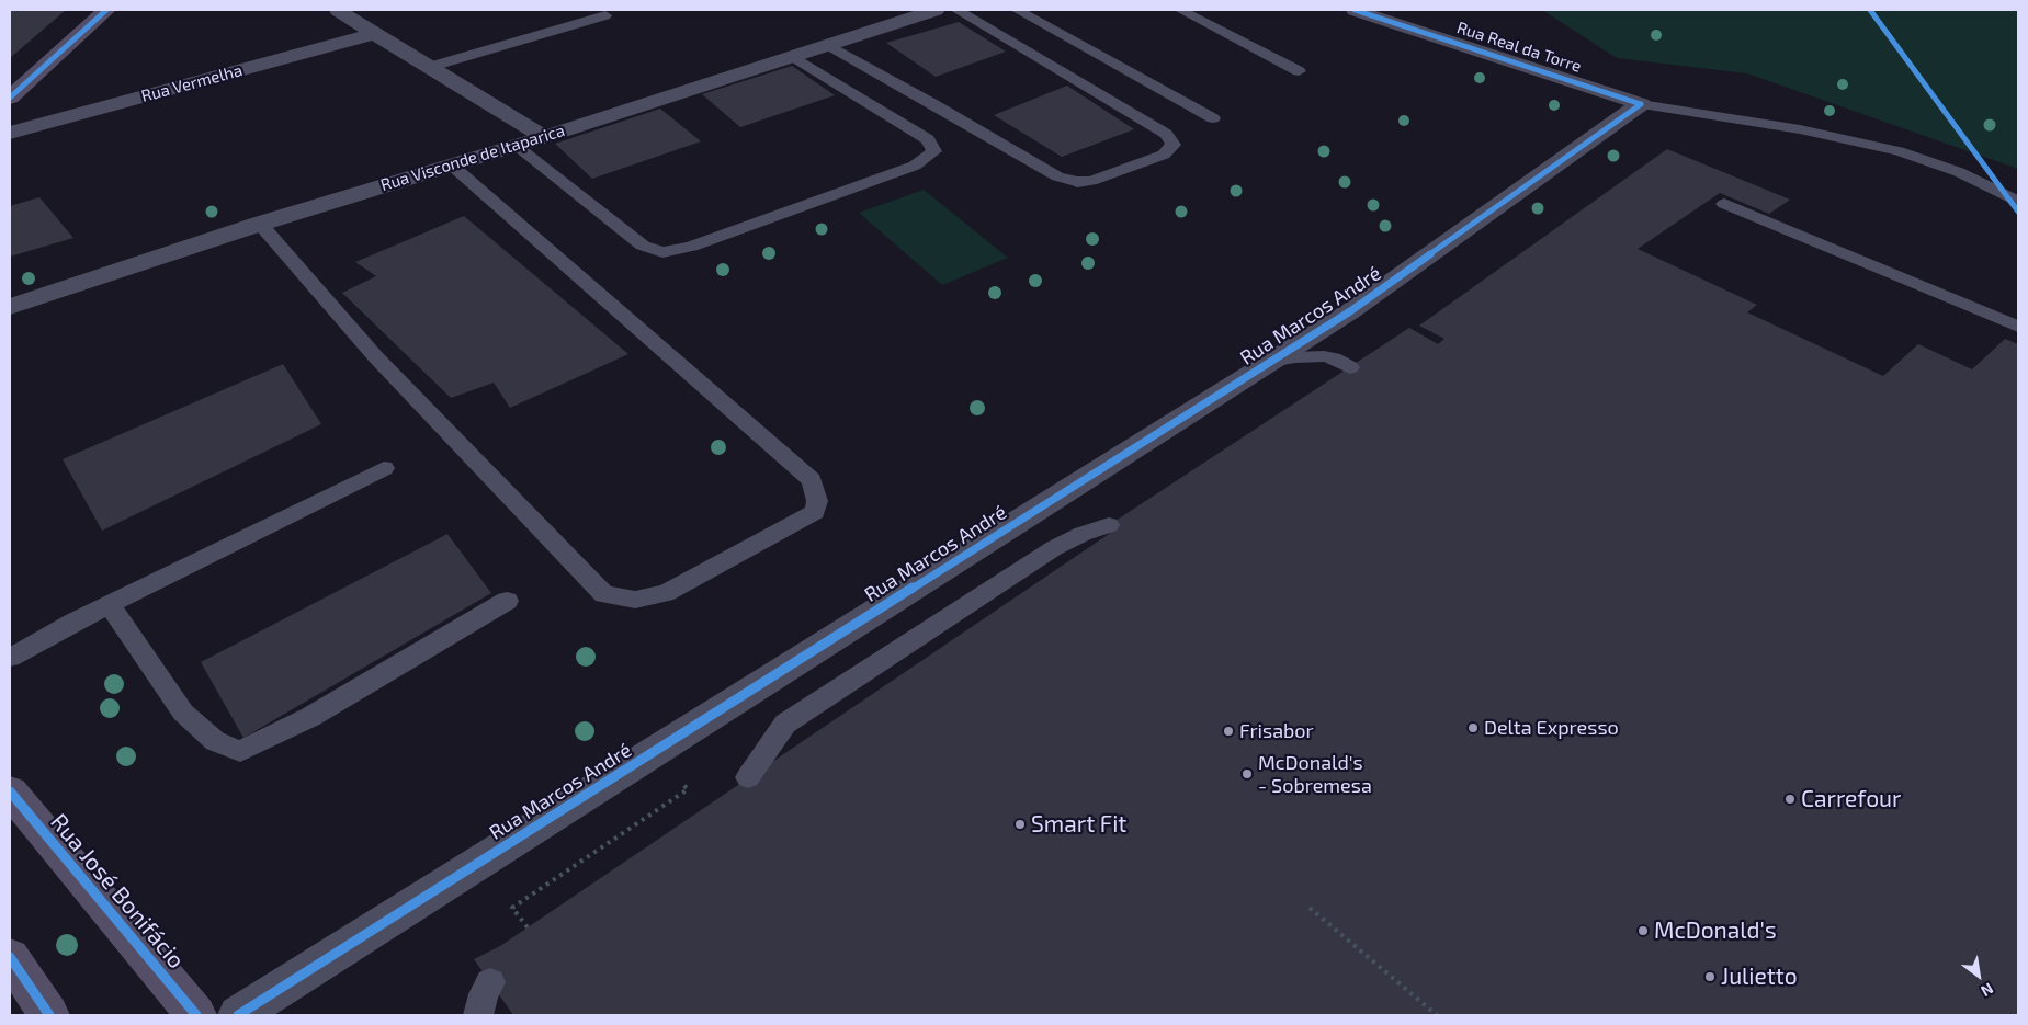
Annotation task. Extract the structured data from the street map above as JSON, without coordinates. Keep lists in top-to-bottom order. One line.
{"streets":{"main road":["Rua José Bonifácio"],"street":["Rua Real da Torre","Rua Vermelha","Rua Visconde de Itaparica","Rua Marcos André"]},"crossings":[["Rua Real da Torre","Rua Marcos André"]],"places":["Delta Expresso","Frisabor","McDonald's - Sobremesa","Carrefour","Smart Fit","McDonald's","Julietto"],"north":"bottom right"}
